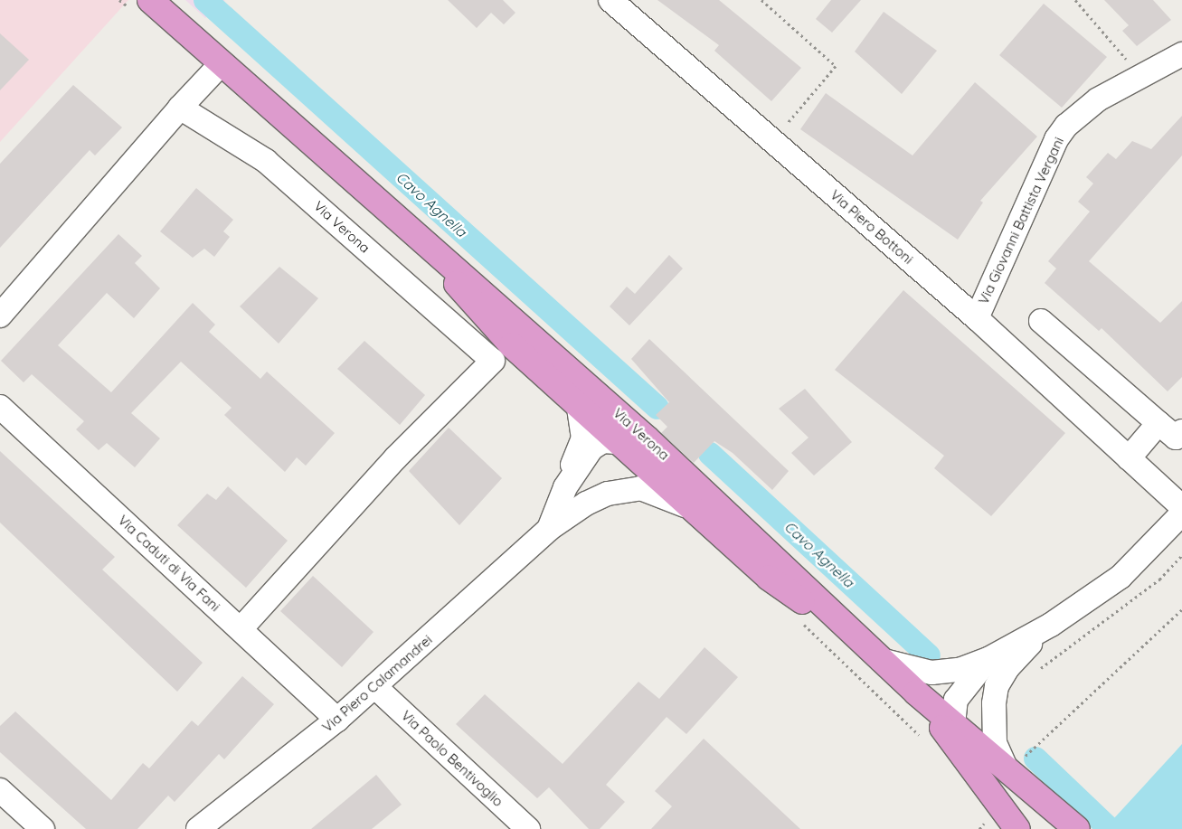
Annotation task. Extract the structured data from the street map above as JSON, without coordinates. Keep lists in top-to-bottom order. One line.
{"streets":{"main road":["Via Verona"],"street":["Via Giovanni Battista Vergani","Via Piero Bottoni","Via Caduti di Via Fani","Via Piero Calamandrei","Via Paolo Bentivoglio"]},"crossings":[["Via Giovanni Battista Vergani","Via Piero Bottoni"],["Via Verona","Via Caduti di Via Fani"],["Via Verona","Via Piero Calamandrei"],["Via Caduti di Via Fani","Via Piero Calamandrei"],["Via Piero Calamandrei","Via Paolo Bentivoglio"]],"water":["Cavo Agnella"]}
